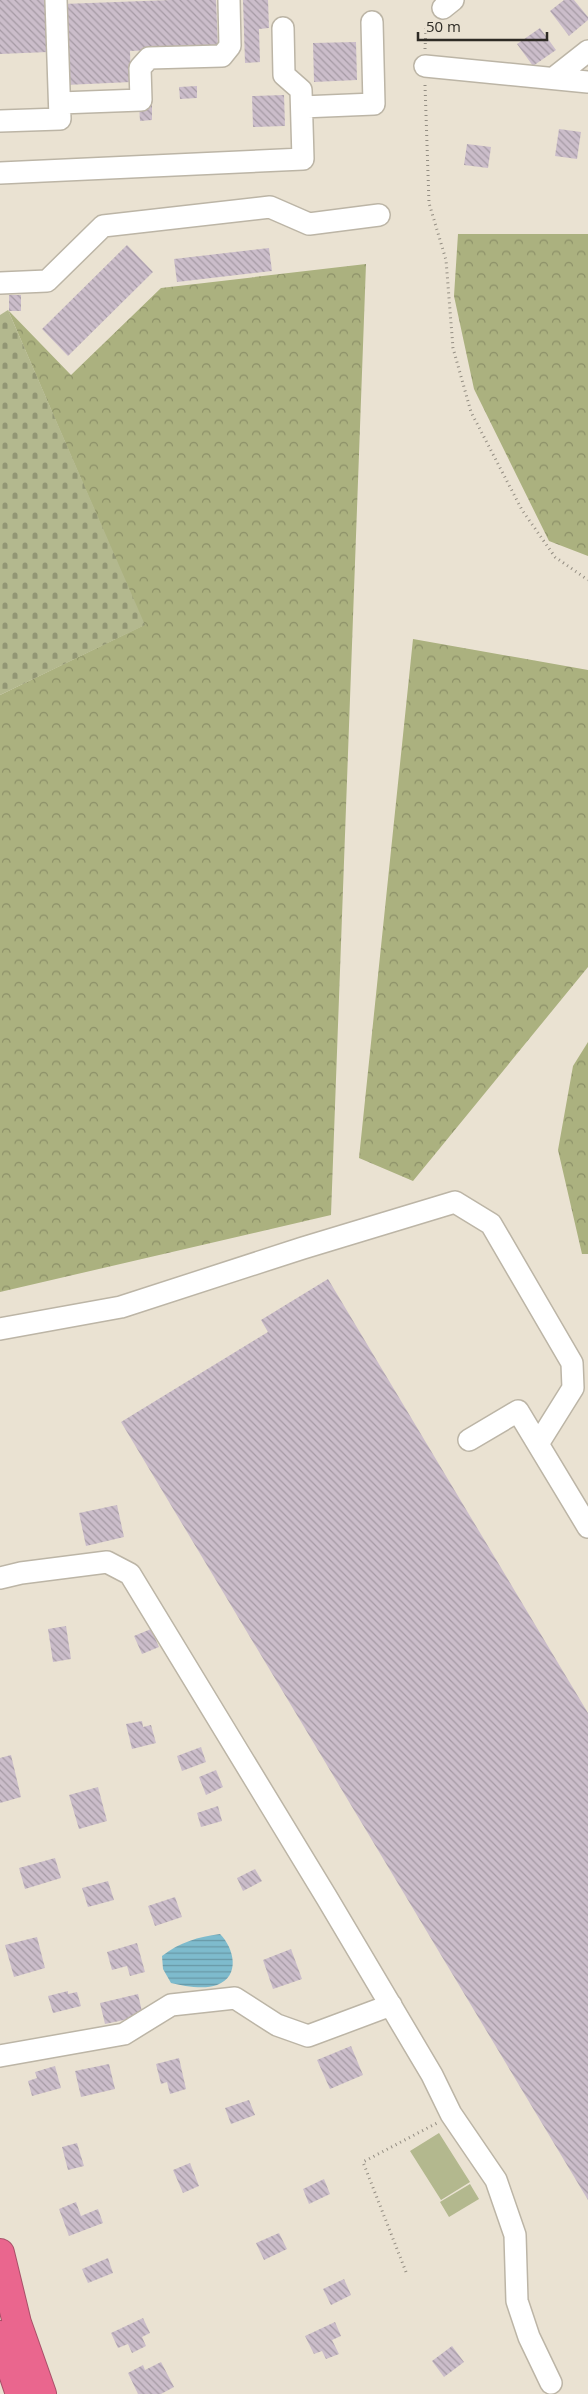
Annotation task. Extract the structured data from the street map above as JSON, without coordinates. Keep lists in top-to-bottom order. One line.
{"scale_bar":"50 m"}
